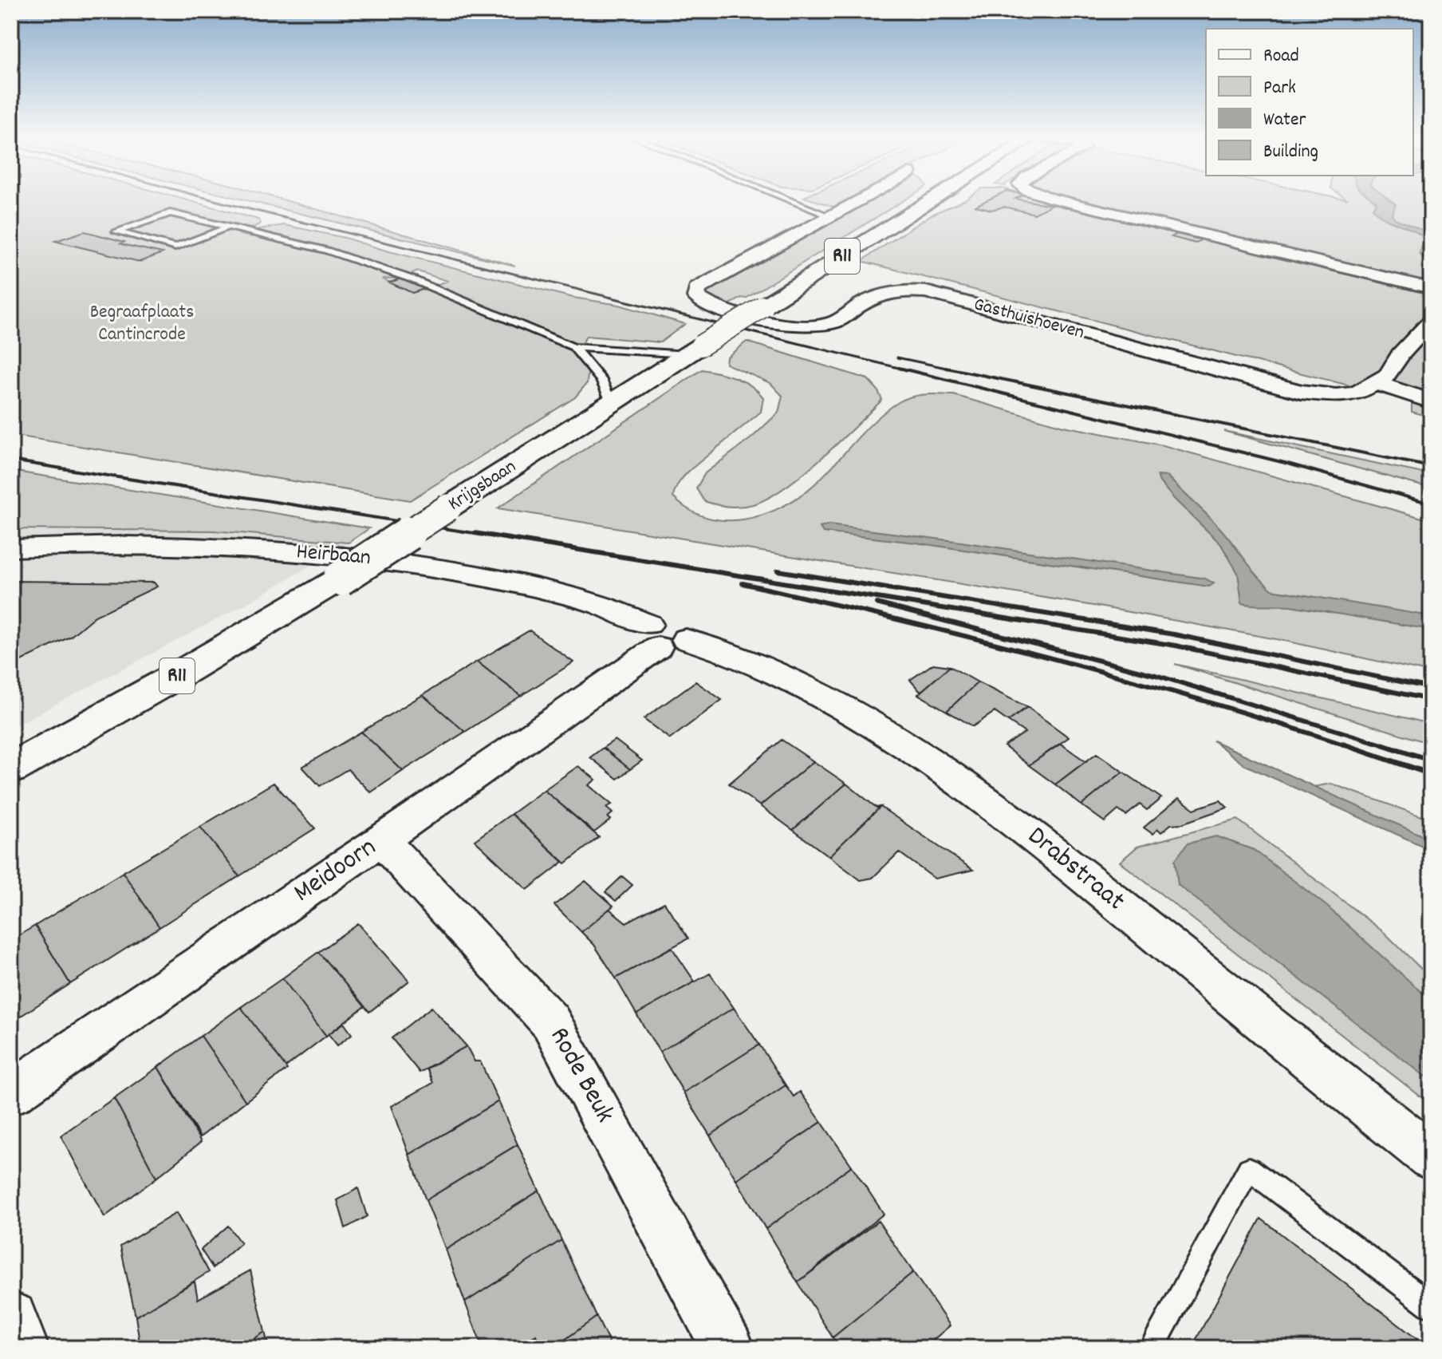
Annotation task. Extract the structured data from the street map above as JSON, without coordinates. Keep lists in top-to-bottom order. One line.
{"streets":{"main road":["R11","Krijgsbaan"],"street":["Gasthuishoeven","Heirbaan","Drabstraat","Meidoorn","Rode Beuk"]},"crossings":[["Heirbaan","Drabstraat"],["Heirbaan","Meidoorn"],["Drabstraat","Meidoorn"],["Meidoorn","Rode Beuk"]],"parks":["Begraafplaats Cantincrode"],"legend":["Road","Park","Water","Building"]}
